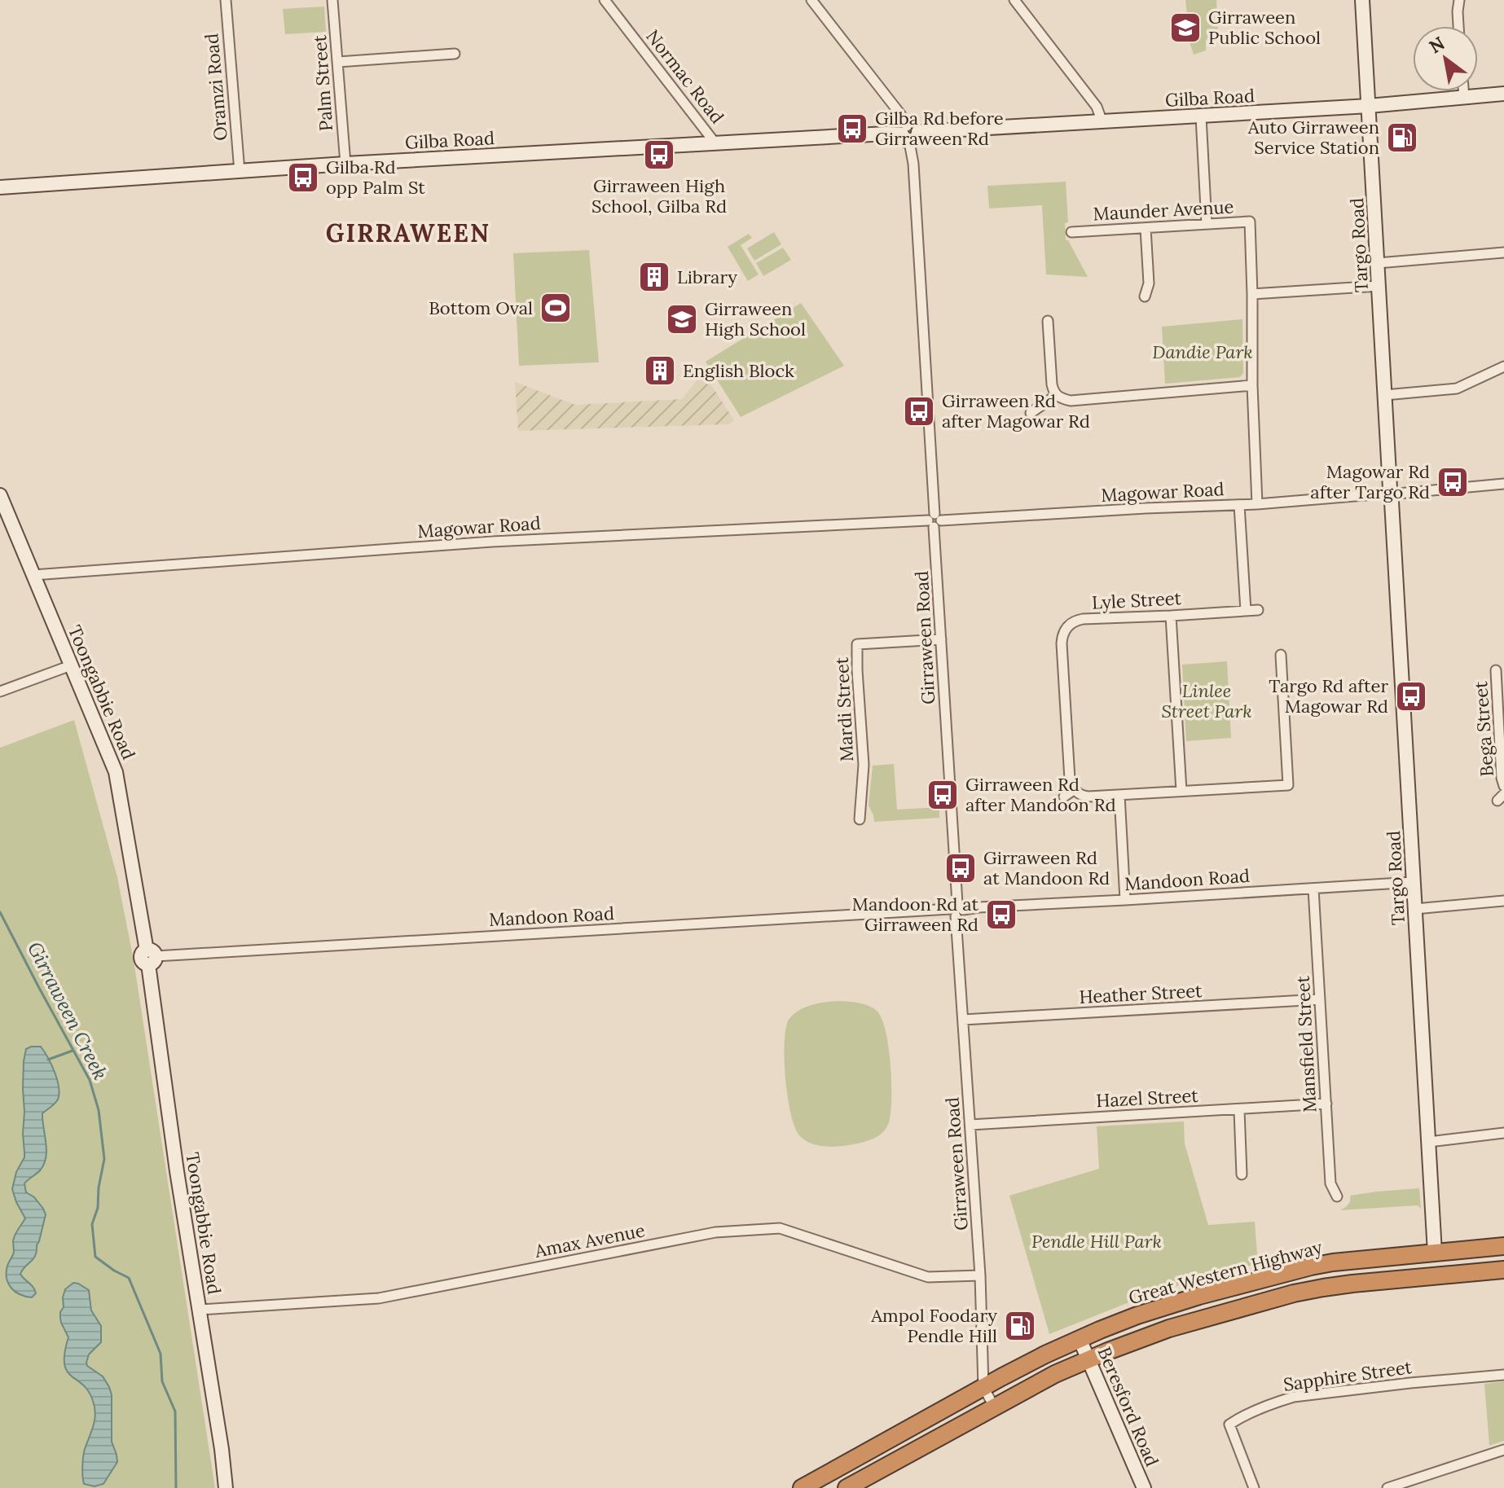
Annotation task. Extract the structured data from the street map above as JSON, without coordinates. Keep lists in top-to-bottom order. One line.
{"streets":{"highway":["Great Western Highway"],"street":["Normac Road","Palm Street","Oramzi Road","Gilba Road","Maunder Avenue","Targo Road","Magowar Road","Lyle Street","Girraween Road","Toongabbie Road","Mardi Street","Bega Street","Mandoon Road","Heather Street","Mansfield Street","Hazel Street","Amax Avenue","Sapphire Street","Beresford Road"]},"crossings":[["Normac Road","Gilba Road"],["Palm Street","Gilba Road"],["Oramzi Road","Gilba Road"],["Gilba Road","Targo Road"],["Gilba Road","Girraween Road"],["Maunder Avenue","Magowar Road"],["Targo Road","Magowar Road"],["Targo Road","Mandoon Road"],["Targo Road","Great Western Highway"],["Magowar Road","Girraween Road"],["Magowar Road","Toongabbie Road"],["Girraween Road","Mardi Street"],["Girraween Road","Mandoon Road"],["Girraween Road","Heather Street"],["Girraween Road","Hazel Street"],["Girraween Road","Amax Avenue"],["Girraween Road","Great Western Highway"],["Toongabbie Road","Mandoon Road"],["Toongabbie Road","Amax Avenue"],["Mandoon Road","Mansfield Street"],["Heather Street","Mansfield Street"],["Mansfield Street","Hazel Street"],["Great Western Highway","Beresford Road"]],"districts":["GIRRAWEEN"],"water":["Girraween Creek"],"parks":["Dandie Park","Linlee Street Park","Pendle Hill Park"],"places":{"school or university":["Girraween Public School","Girraween High School"],"bus stop":["Gilba Rd before Girraween Rd","Girraween High School, Gilba Rd","Gilba Rd opp Palm St","Girraween Rd after Magowar Rd","Magowar Rd after Targo Rd","Targo Rd after Magowar Rd","Girraween Rd after Mandoon Rd","Girraween Rd at Mandoon Rd","Mandoon Rd at Girraween Rd"],"fuel station":["Auto Girraween Service Station","Ampol Foodary Pendle Hill"],"building":["Library","English Block"],"sports":["Bottom Oval"]},"north":"top left"}
